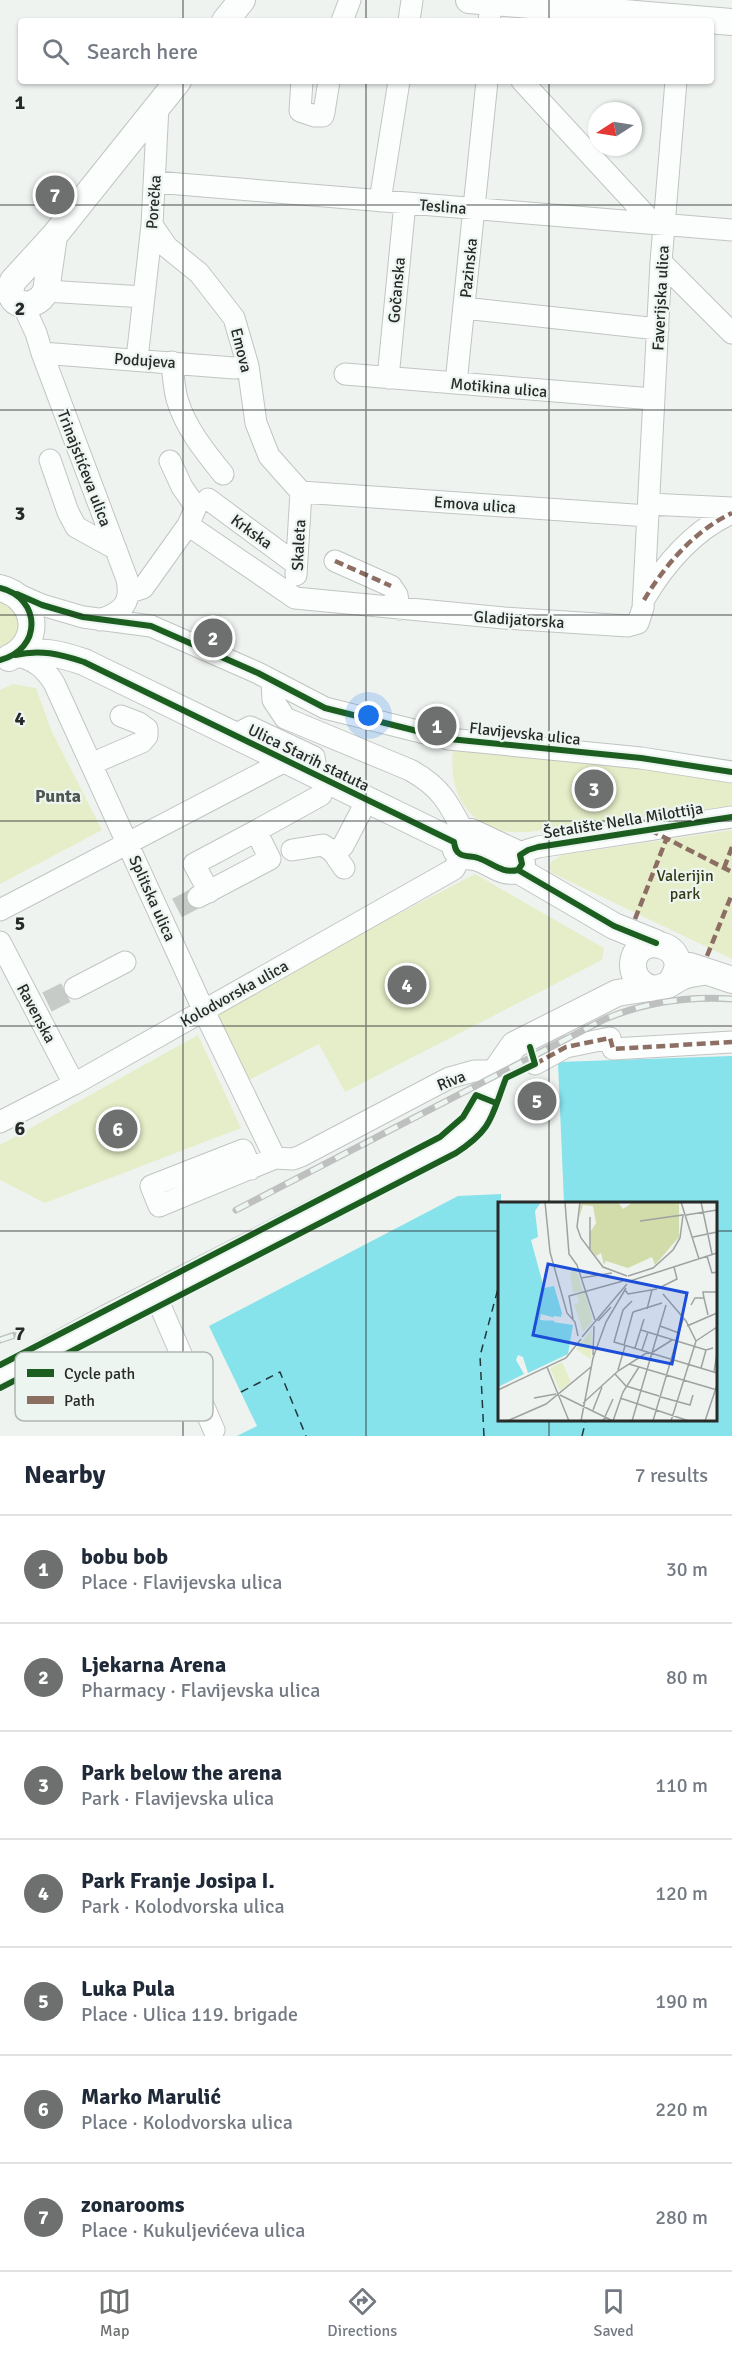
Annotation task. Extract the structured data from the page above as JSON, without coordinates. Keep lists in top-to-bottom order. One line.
{"streets":{"main road":["Ulica Starih statuta"],"street":["Porečka","Teslina","Pazinska","Gočanska","Faverijska ulica","Emova","Podujeva","Motikina ulica","Trinajstićeva ulica","Emova ulica","Krkska","Skaleta","Gladijatorska","Flavijevska ulica","Šetalište Nella Milottija","Splitska ulica","Kolodvorska ulica","Ravenska","Riva"]},"crossings":[["Porečka","Teslina"],["Porečka","Emova"],["Porečka","Podujeva"],["Teslina","Pazinska"],["Teslina","Gočanska"],["Teslina","Faverijska ulica"],["Pazinska","Motikina ulica"],["Gočanska","Motikina ulica"],["Faverijska ulica","Motikina ulica"],["Faverijska ulica","Emova ulica"],["Faverijska ulica","Gladijatorska"],["Emova","Podujeva"],["Emova","Emova ulica"],["Emova","Skaleta"],["Podujeva","Trinajstićeva ulica"],["Emova ulica","Skaleta"],["Krkska","Skaleta"],["Skaleta","Gladijatorska"],["Ulica Starih statuta","Šetalište Nella Milottija"],["Ulica Starih statuta","Kolodvorska ulica"],["Splitska ulica","Kolodvorska ulica"],["Splitska ulica","Riva"],["Kolodvorska ulica","Ravenska"]],"districts":["Punta"],"parks":["Valerijin park"],"legend":["Cycle path","Path"],"north":"left","page":{"search":"Search here","pins":["7","2","1","3","4","5","6"],"heading":["Nearby","7 results"],"list":[{"mark":"1","name":"bobu bob","note":"Place · Flavijevska ulica","value":"30 m"},{"mark":"2","name":"Ljekarna Arena","note":"Pharmacy · Flavijevska ulica","value":"80 m"},{"mark":"3","name":"Park below the arena","note":"Park · Flavijevska ulica","value":"110 m"},{"mark":"4","name":"Park Franje Josipa I.","note":"Park · Kolodvorska ulica","value":"120 m"},{"mark":"5","name":"Luka Pula","note":"Place · Ulica 119. brigade","value":"190 m"},{"mark":"6","name":"Marko Marulić","note":"Place · Kolodvorska ulica","value":"220 m"},{"mark":"7","name":"zonarooms","note":"Place · Kukuljevićeva ulica","value":"280 m"}],"nav":["Map","Directions","Saved"]},"grid":{"rows":["1","2","3","4","5","6","7"]}}
